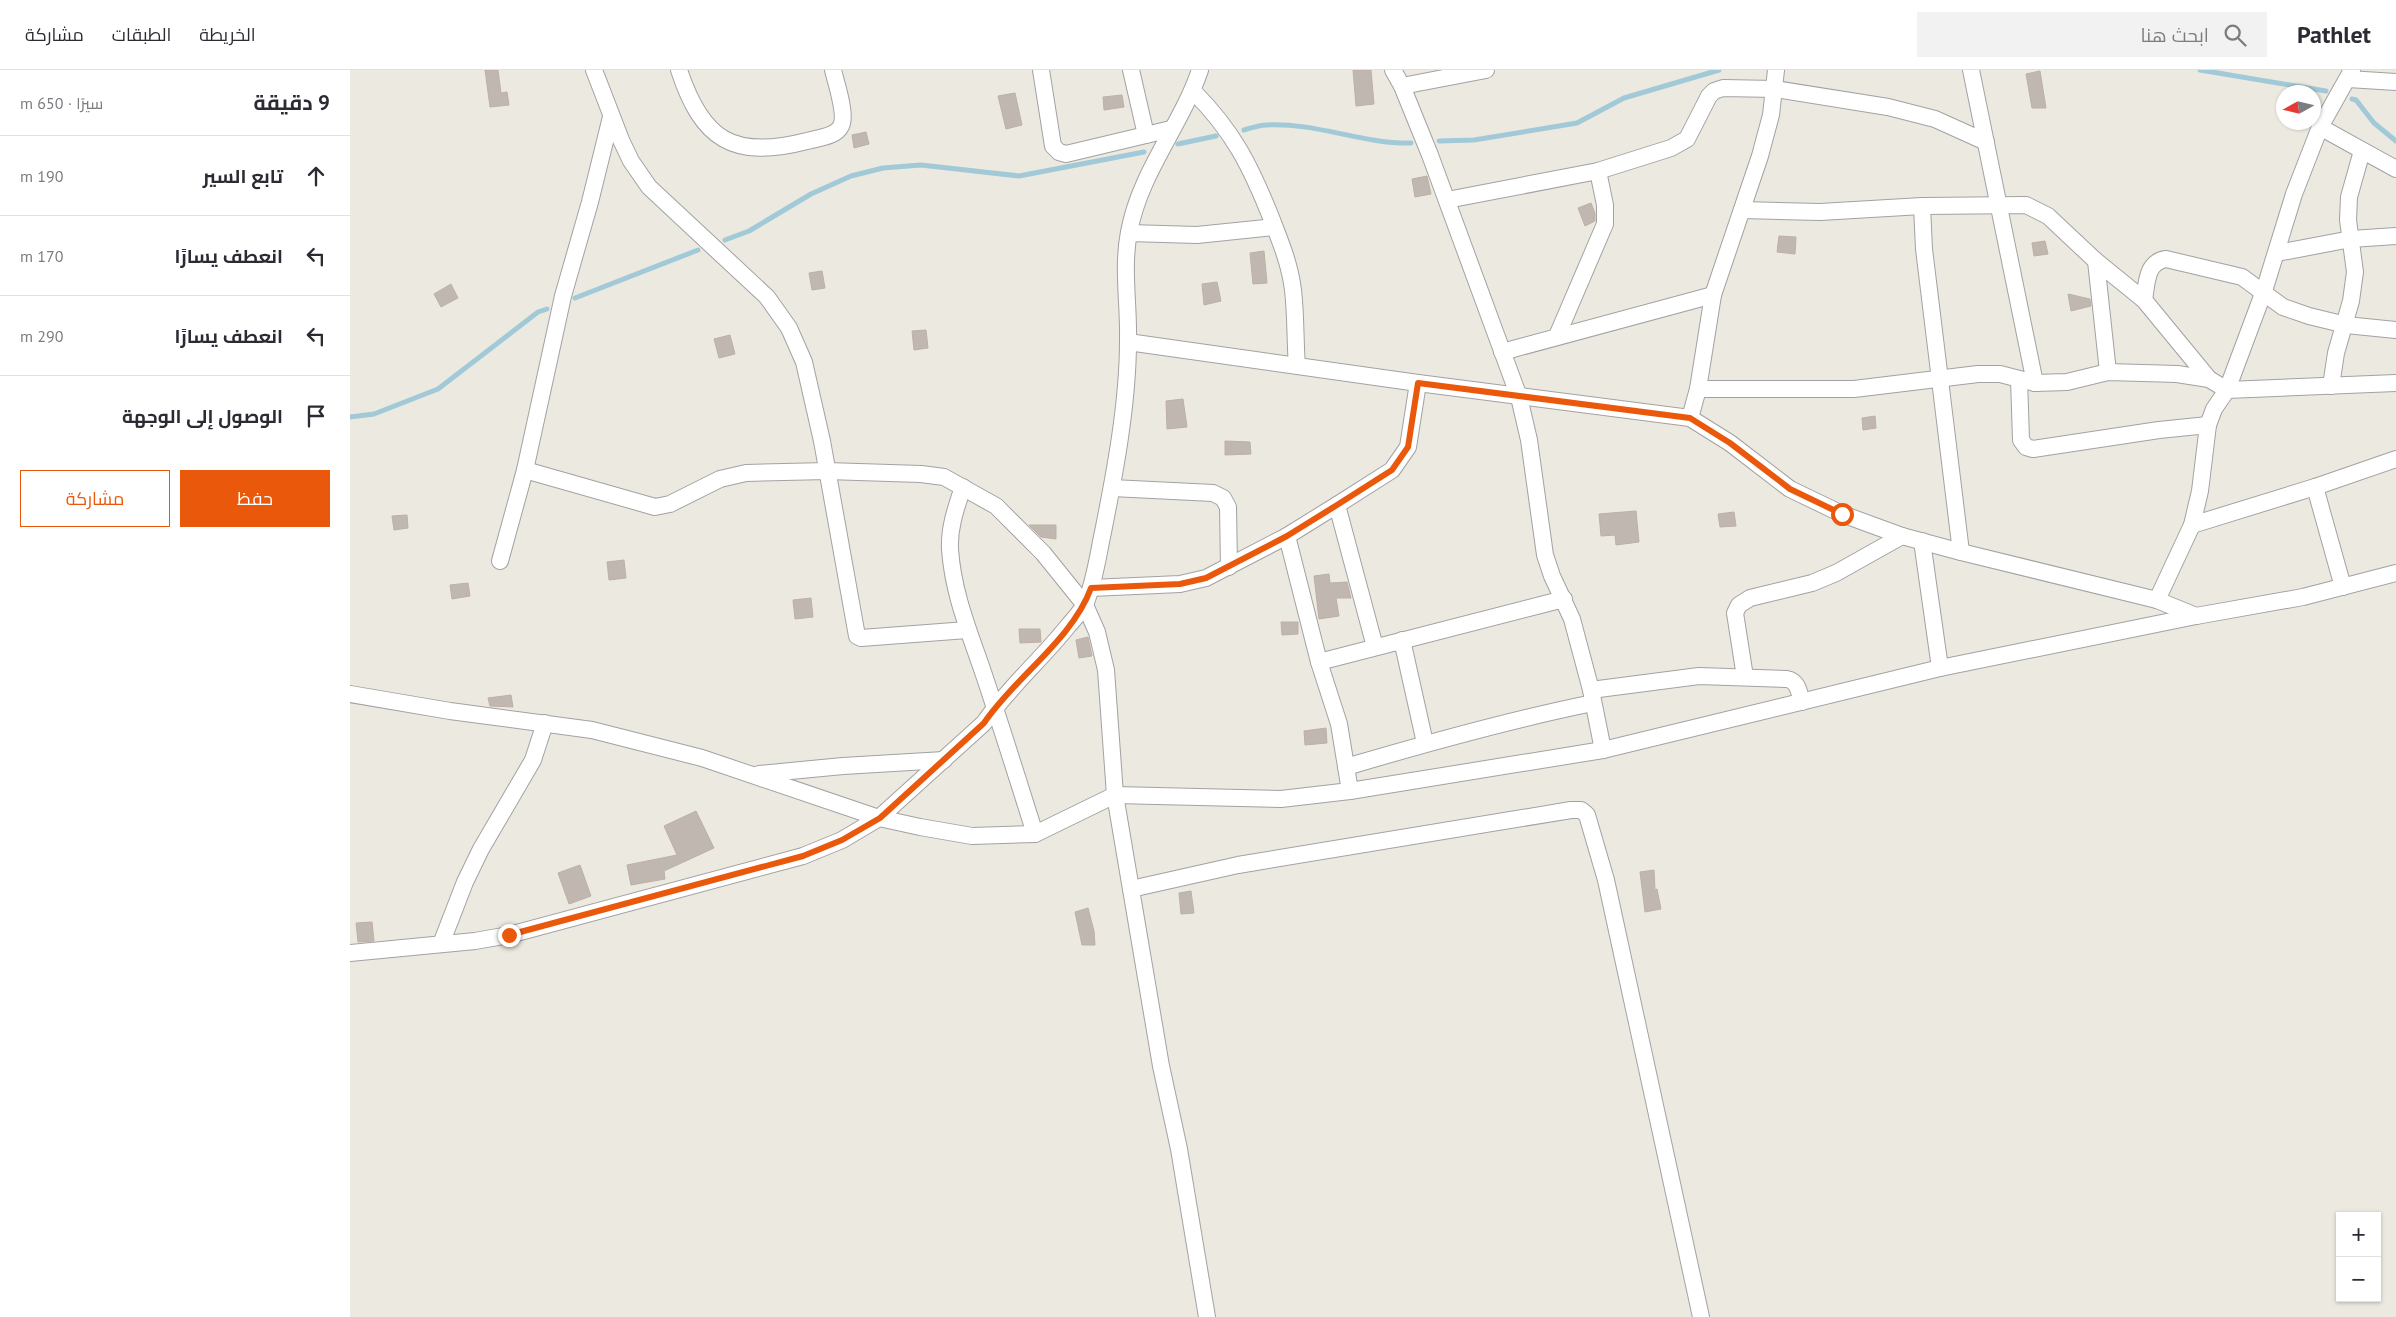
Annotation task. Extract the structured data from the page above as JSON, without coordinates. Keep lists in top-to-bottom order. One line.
{"north":"left","page":{"header":"Pathlet","search":"ابحث هنا","nav":["الخريطة","الطبقات","مشاركة"],"heading":["9 دقيقة","سيرًا · 650 m"],"list":[["تابع السير","190 m"],["انعطف يسارًا","170 m"],["انعطف يسارًا","290 m"],"الوصول إلى الوجهة"],"buttons":["حفظ","مشاركة"],"map_buttons":["+","−"]}}
